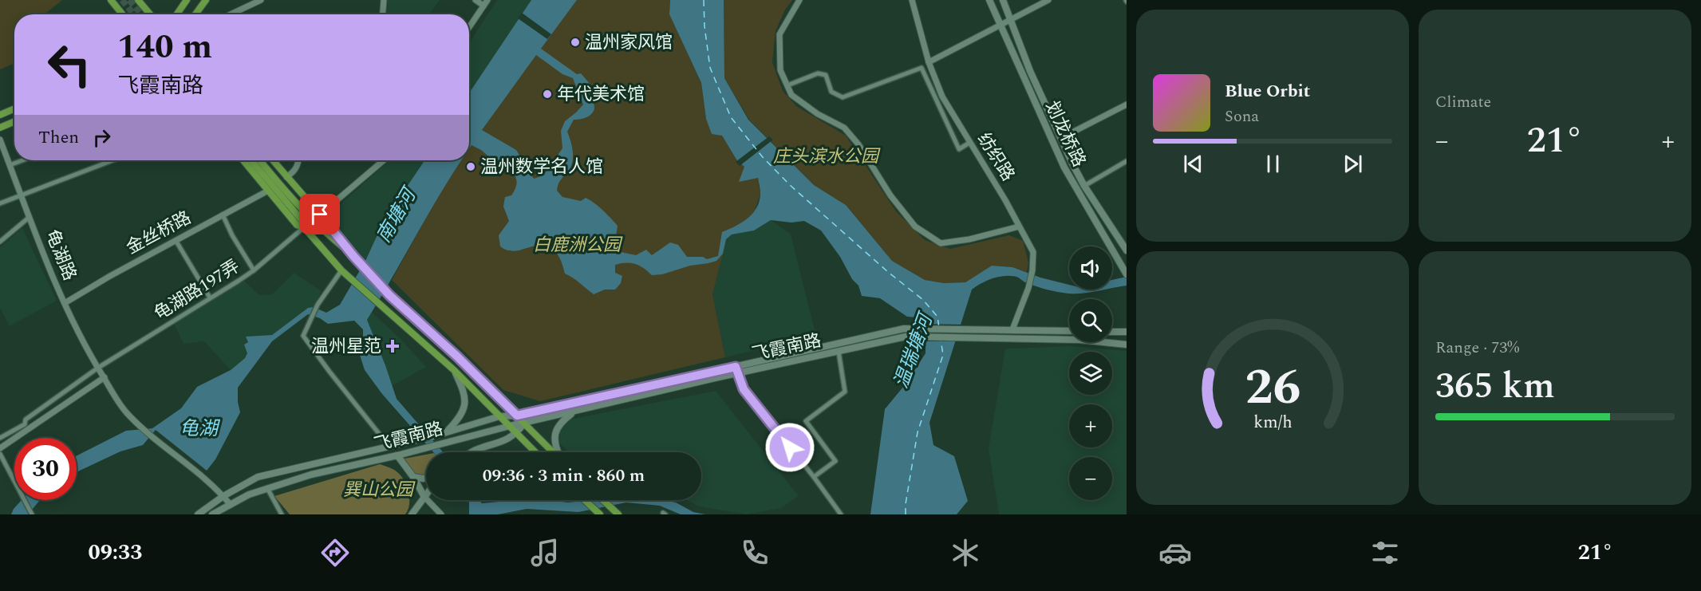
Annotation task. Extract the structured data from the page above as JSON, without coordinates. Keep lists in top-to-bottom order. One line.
{"streets":{"main road":["划龙桥路","飞霞南路"],"street":["纺织路","金丝桥路","龟湖路","龟湖路197弄"]},"crossings":[["纺织路","飞霞南路"],["金丝桥路","龟湖路"],["龟湖路","龟湖路197弄"],["龟湖路","飞霞南路"]],"water":["南塘河","温瑞塘河","龟湖"],"parks":["庄头滨水公园","白鹿洲公园","巽山公园"],"places":{"other":["温州家风馆","年代美术馆","温州数学名人馆"],"health":["温州星范"]},"page":{"tile":["Climate",["Range · 73%","365 km"]],"turn":["140 m","飞霞南路"],"song":["Blue Orbit","Sona"],"then":"Then","heat":["−","21°","+"],"map_buttons":["+","−"],"limit":"30","trip":"09:36 · 3 min · 860 m","tabs":["09:33","21°"],"gauge":["26","km/h"]}}
